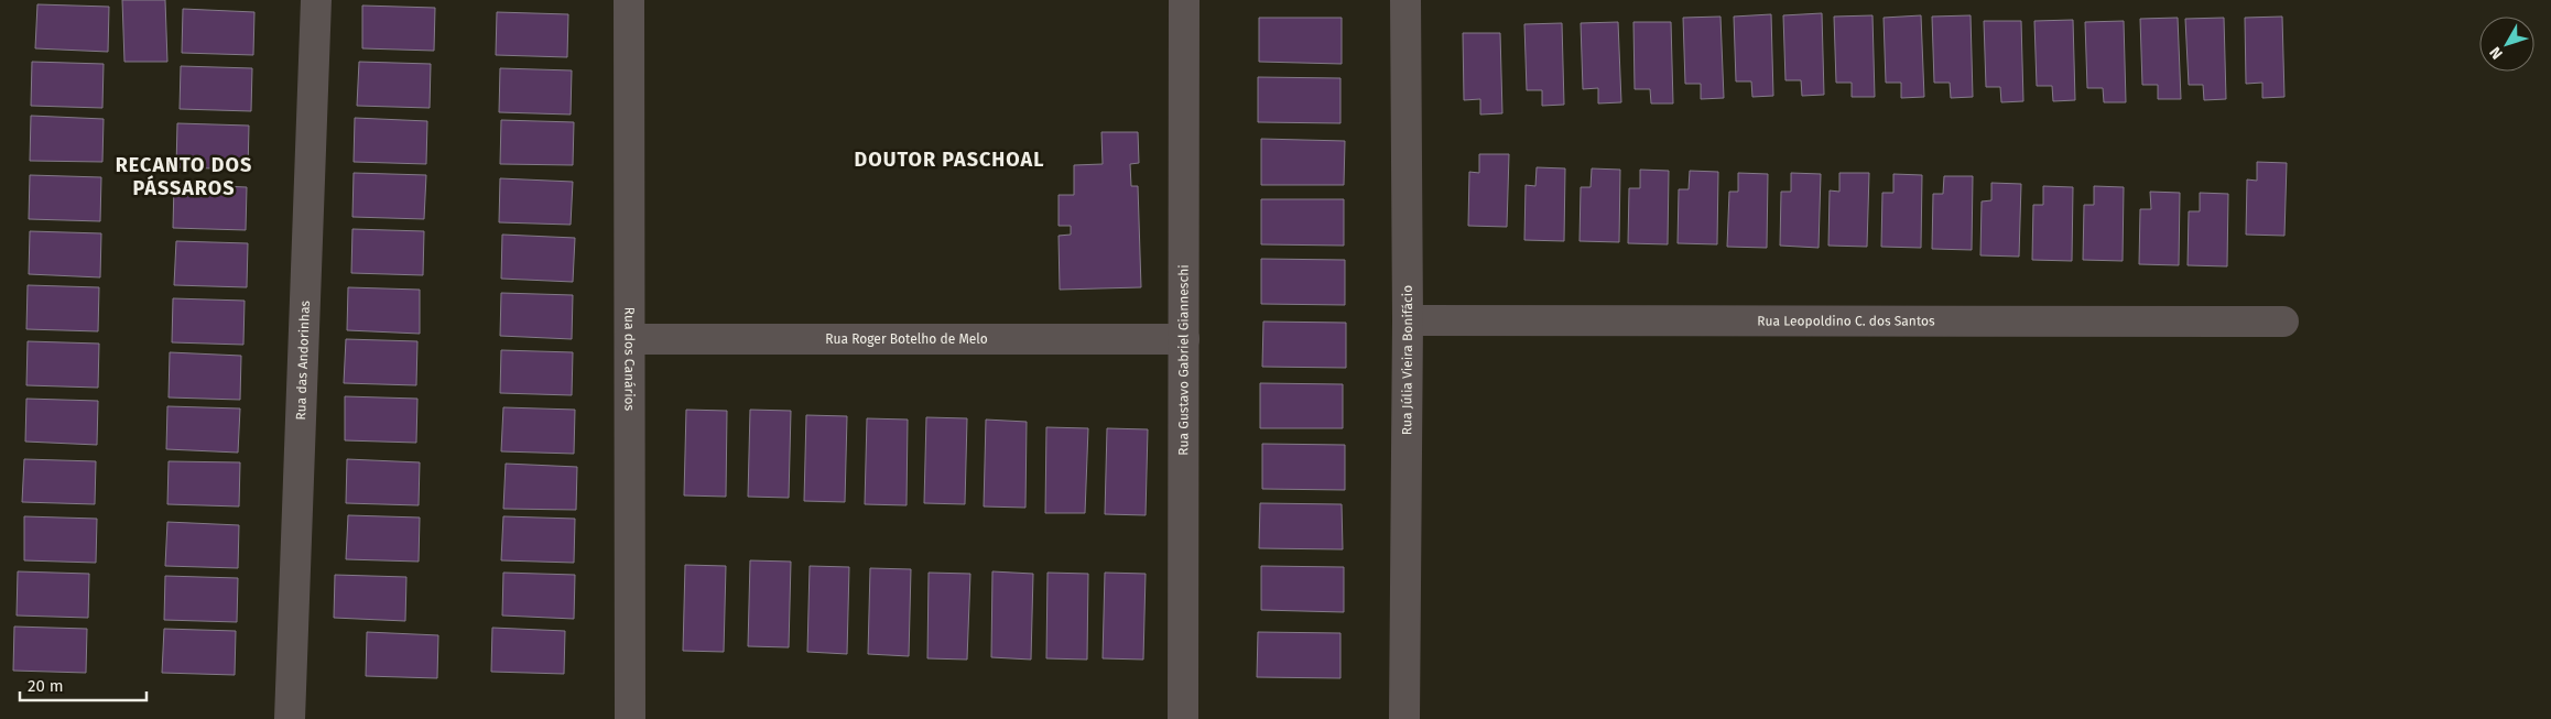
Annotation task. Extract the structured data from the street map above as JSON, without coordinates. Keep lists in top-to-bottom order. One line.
{"streets":{"street":["Rua Leopoldino C. dos Santos","Rua Roger Botelho de Melo","Rua das Andorinhas","Rua dos Canários","Rua Gustavo Gabriel Gianneschi","Rua Júlia Vieira Bonifácio"]},"crossings":[["Rua Leopoldino C. dos Santos","Rua Júlia Vieira Bonifácio"],["Rua Roger Botelho de Melo","Rua dos Canários"],["Rua Roger Botelho de Melo","Rua Gustavo Gabriel Gianneschi"]],"districts":["DOUTOR PASCHOAL","RECANTO DOS PÁSSAROS"],"scale_bar":"20 m","north":"bottom left"}
